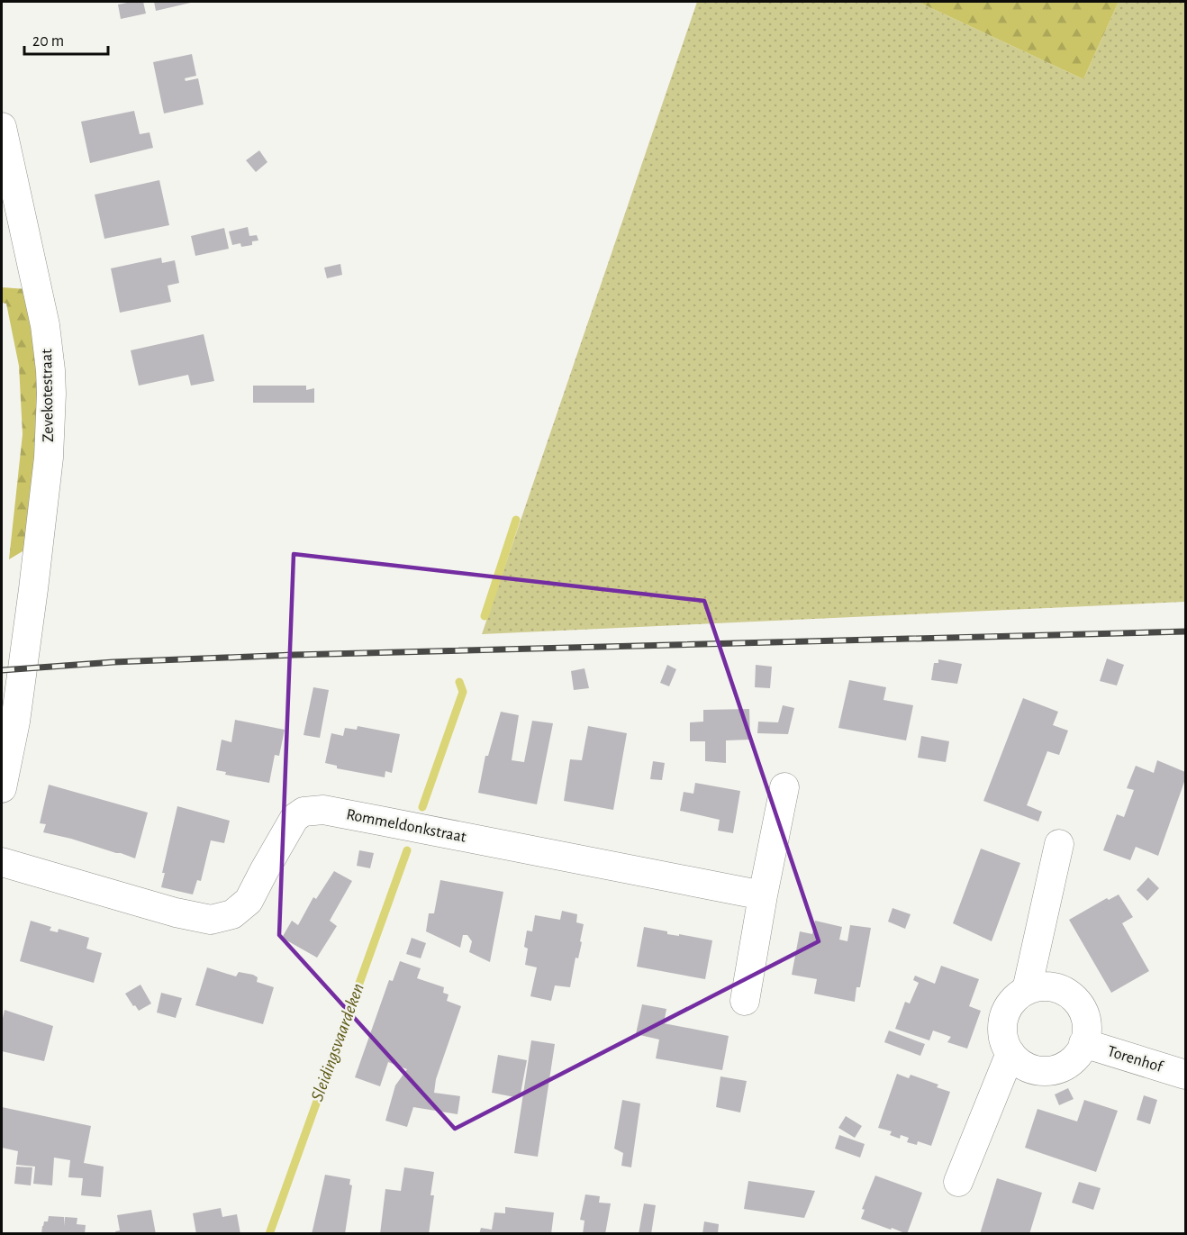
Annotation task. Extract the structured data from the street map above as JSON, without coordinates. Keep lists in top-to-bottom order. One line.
{"streets":{"street":["Zevekotestraat","Rommeldonkstraat","Torenhof"]},"water":["Sleidingsvaardeken"],"scale_bar":"20 m"}
